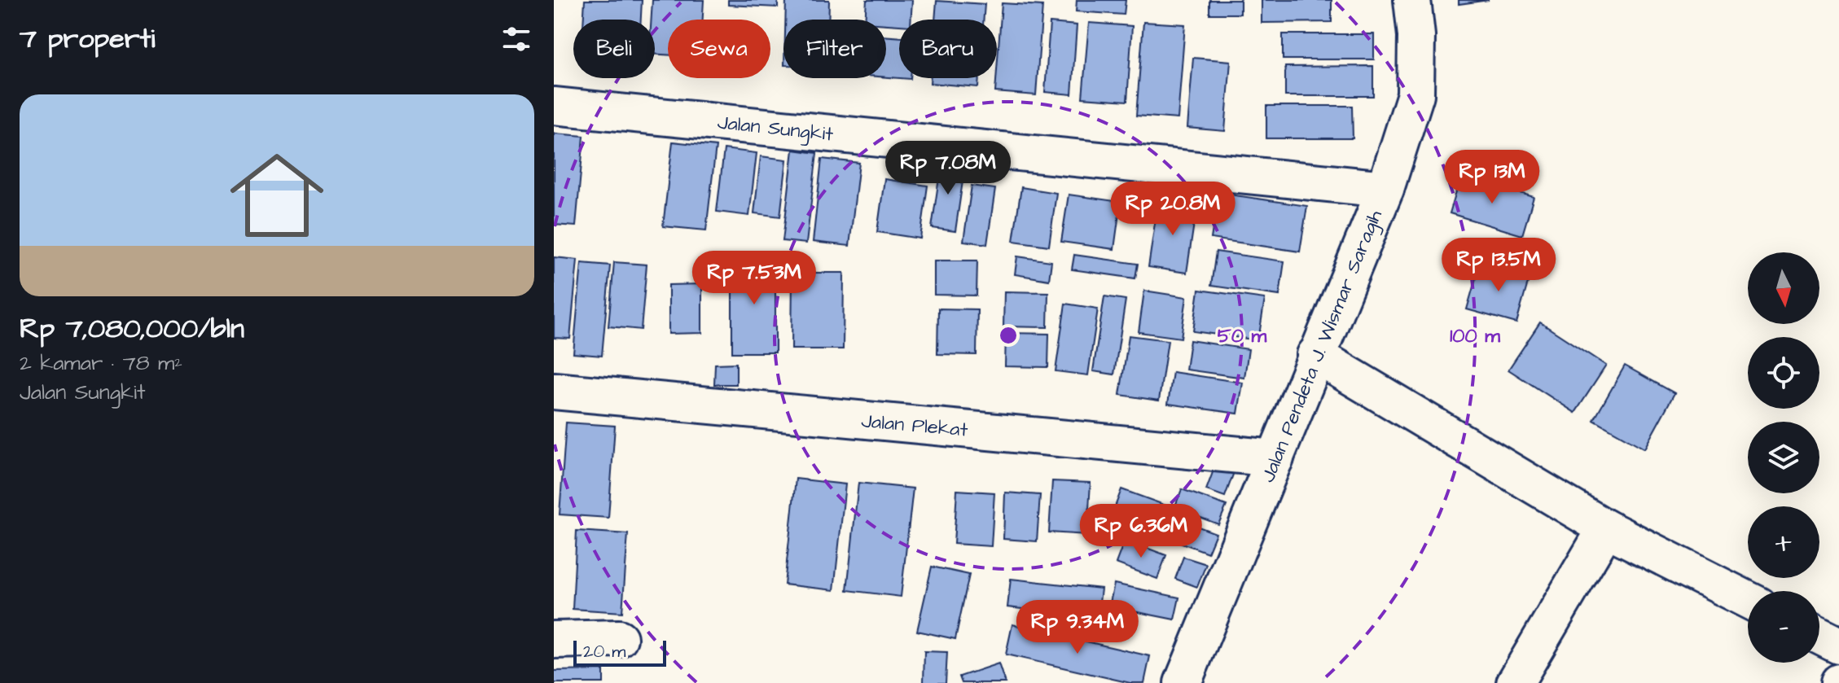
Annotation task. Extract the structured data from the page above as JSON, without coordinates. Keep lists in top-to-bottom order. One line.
{"streets":{"street":["Jalan Sungkit","Jalan Pendeta J. Wismar Saragih","Jalan Plekat"]},"crossings":[["Jalan Sungkit","Jalan Pendeta J. Wismar Saragih"],["Jalan Pendeta J. Wismar Saragih","Jalan Plekat"]],"scale_bar":"20 m","north":"bottom","page":{"heading":"7 properti","chip":["Beli","Sewa","Filter","Baru"],"list":[{"name":"Rp 7,080,000/bln","note":"2 kamar · 78 m² · Jalan Sungkit"}],"price":["Rp 7.08M","Rp 13M","Rp 20.8M","Rp 13.5M","Rp 7.53M","Rp 6.36M","Rp 9.34M"],"map_buttons":["+","−"],"scale":"20 m"},"rings":["50 m","100 m"]}
